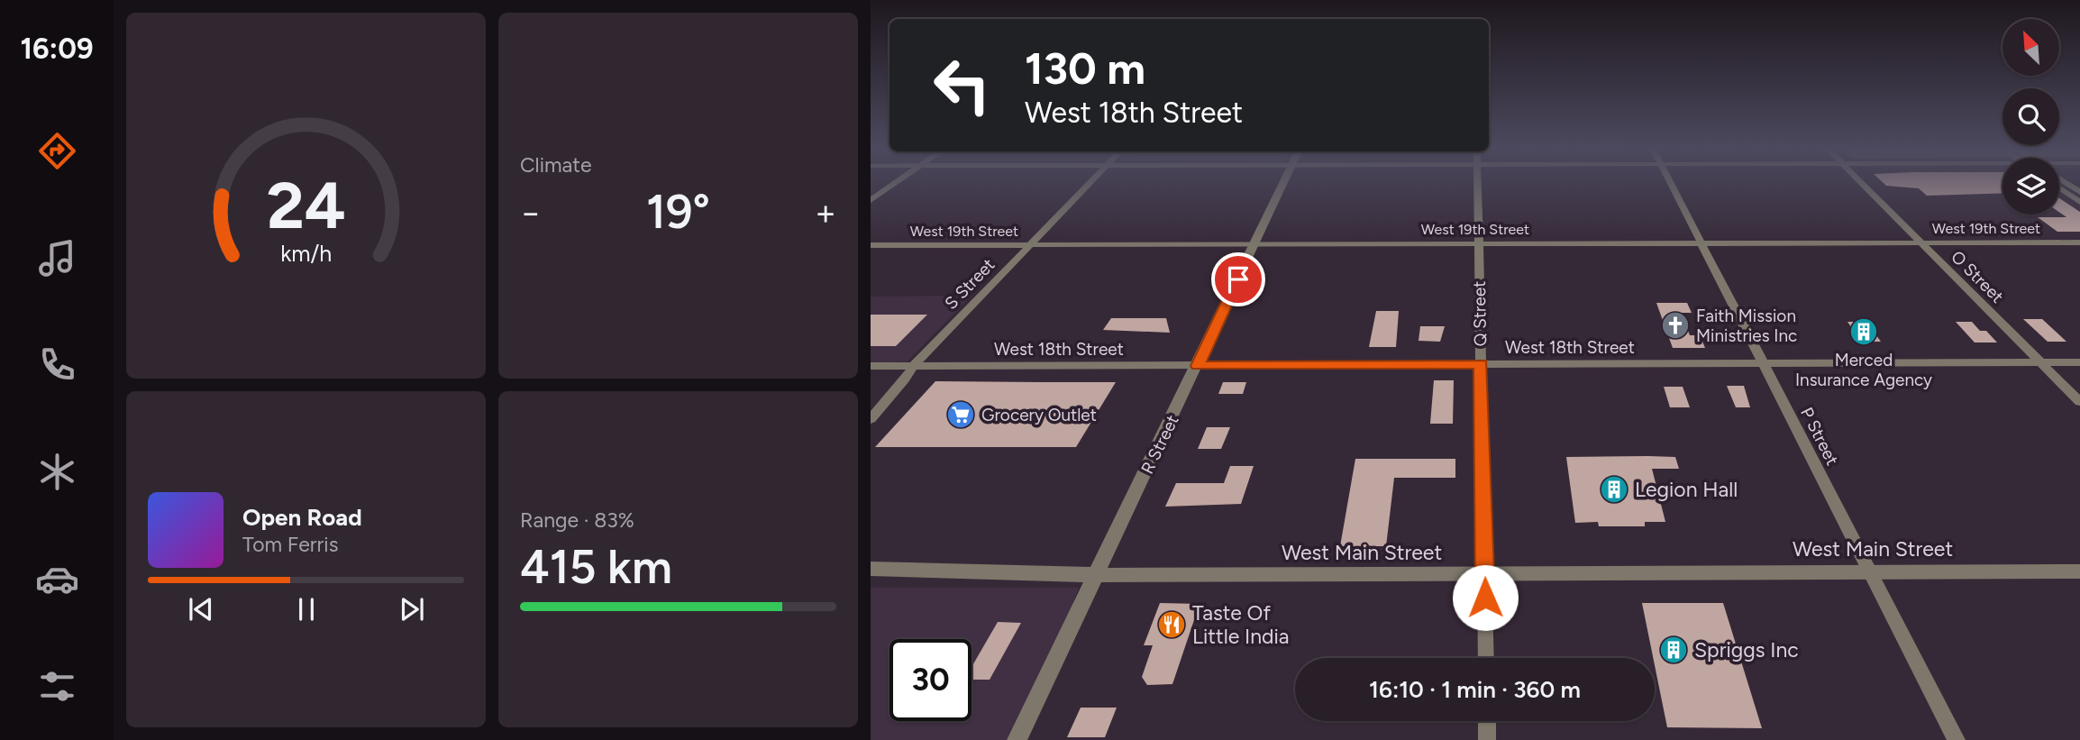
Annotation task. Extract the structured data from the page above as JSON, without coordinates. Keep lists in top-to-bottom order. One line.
{"streets":{"street":["West 19th Street","O Street","S Street","Q Street","West 18th Street","P Street","R Street","West Main Street"]},"crossings":[["West 19th Street","O Street"],["West 19th Street","S Street"],["West 19th Street","Q Street"],["West 19th Street","P Street"],["West 19th Street","R Street"],["O Street","West 18th Street"],["S Street","West 18th Street"],["Q Street","West 18th Street"],["Q Street","West Main Street"],["West 18th Street","P Street"],["West 18th Street","R Street"],["P Street","West Main Street"],["R Street","West Main Street"]],"places":{"church":["Faith Mission Ministries Inc"],"building":["Merced Insurance Agency","Legion Hall","Spriggs Inc"],"supermarket":["Grocery Outlet"],"restaurant":["Taste Of Little India"]},"north":"top left","page":{"tabs":"16:09","tile":["Climate",["Range · 83%","415 km"]],"turn":["130 m","West 18th Street"],"heat":["−","19°","+"],"song":["Open Road","Tom Ferris"],"limit":"30","trip":"16:10 · 1 min · 360 m","gauge":["24","km/h"]}}
